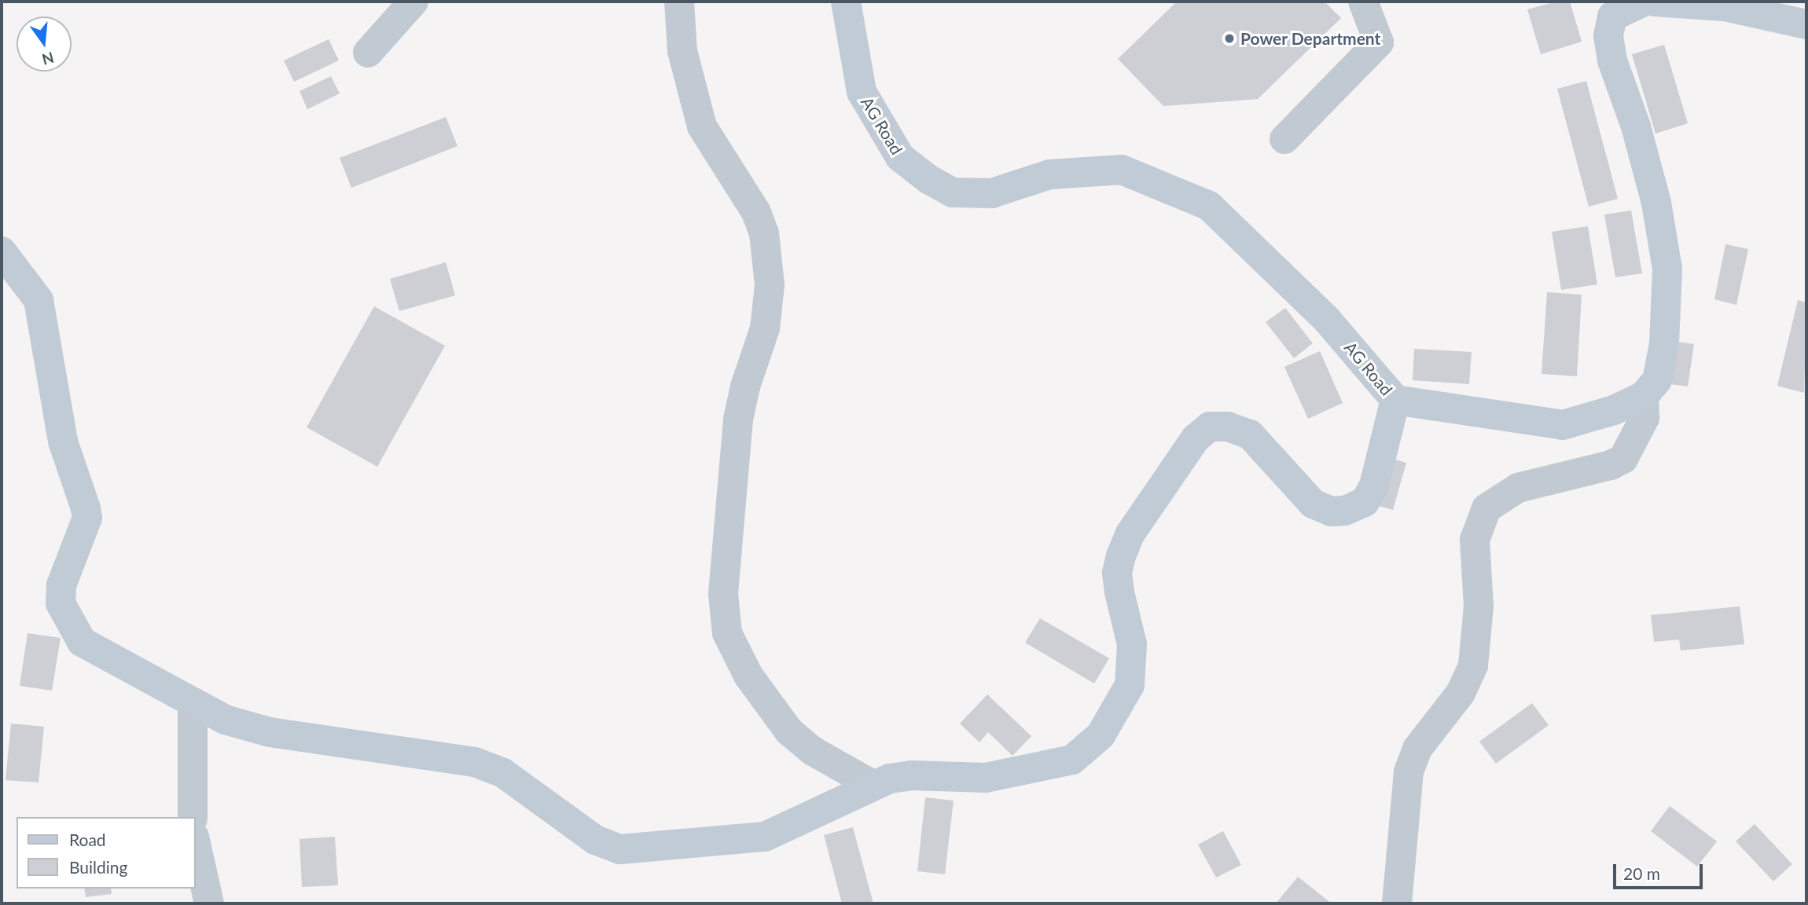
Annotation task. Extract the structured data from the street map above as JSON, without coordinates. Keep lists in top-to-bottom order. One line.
{"streets":{"street":["AG Road"]},"places":["Power Department"],"legend":["Road","Building"],"scale_bar":"20 m","north":"bottom"}
